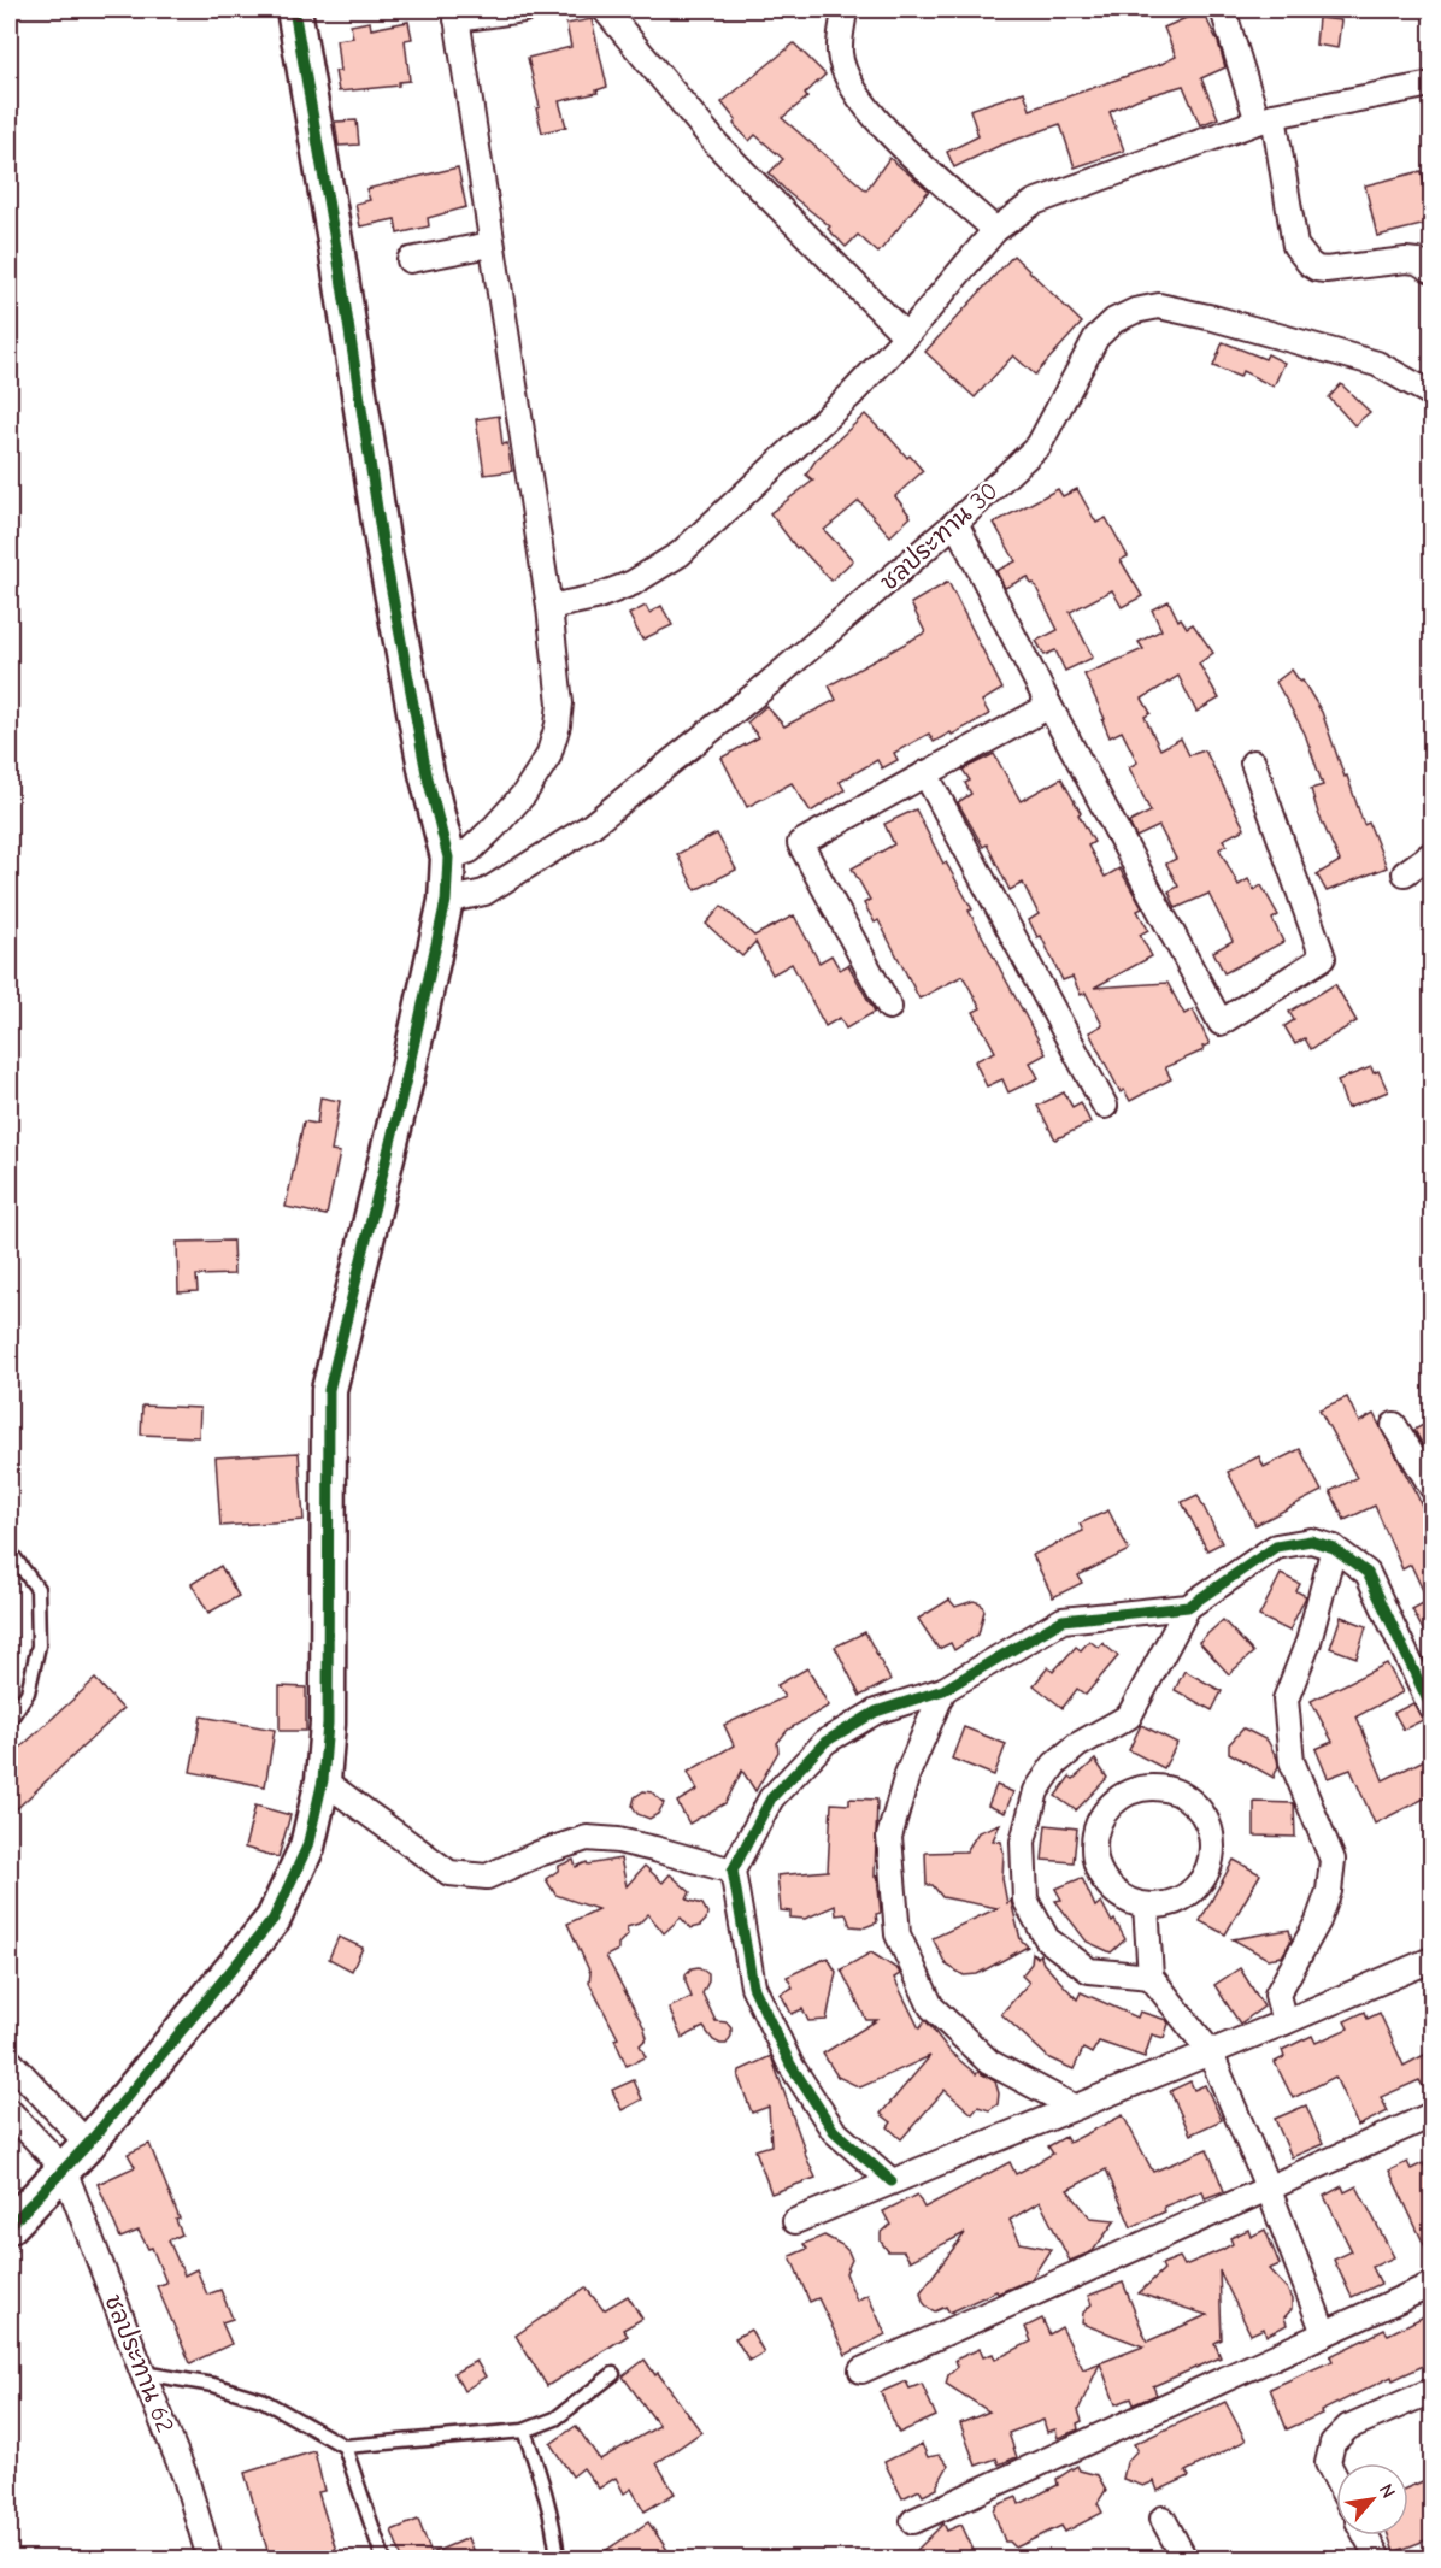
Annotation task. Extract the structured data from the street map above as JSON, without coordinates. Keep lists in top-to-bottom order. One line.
{"streets":{"street":["ชลประทาน 30","ชลประทาน 62"]},"north":"top right"}
